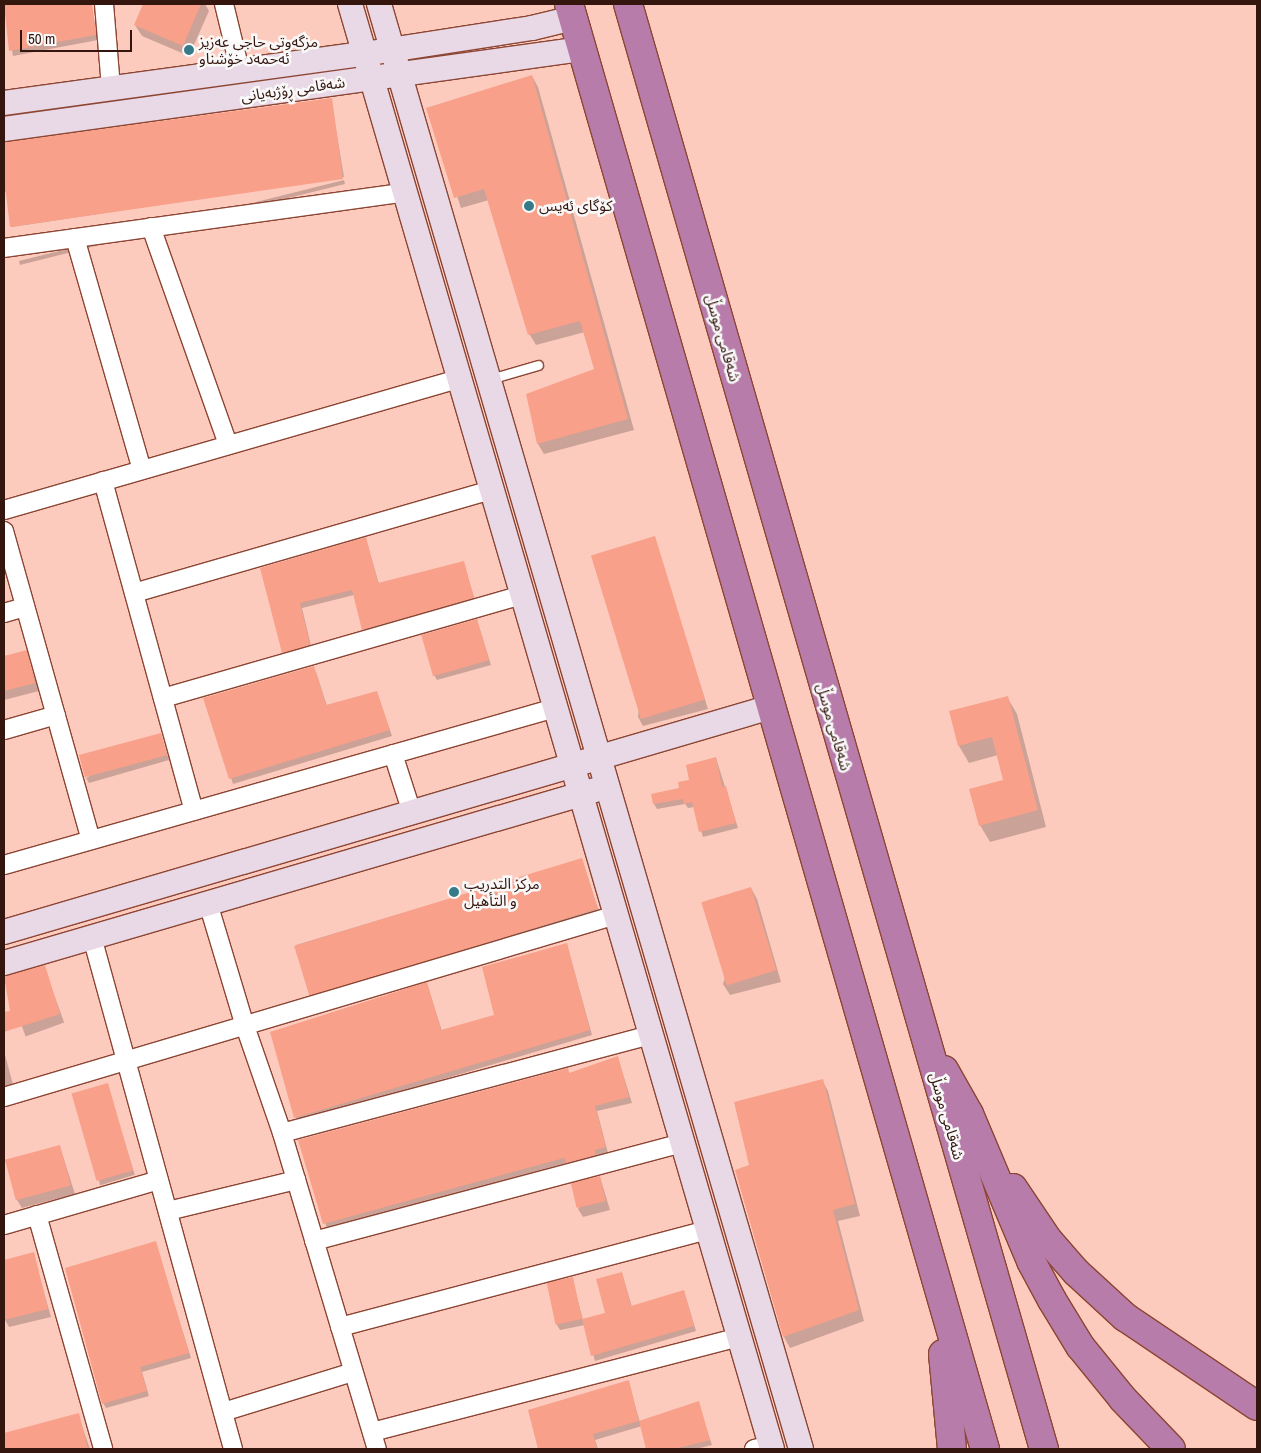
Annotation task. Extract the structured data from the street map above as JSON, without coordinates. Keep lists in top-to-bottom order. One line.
{"streets":{"highway":["شەقامی موسڵ"],"street":["شەقامی ڕۆژبەیانی"]},"places":["مزگەوتی حاجی عەزیز ئەحمەد خۆشناو","کۆگای ئەیس","مركز التدريب و التأهيل"],"scale_bar":"50 m"}
